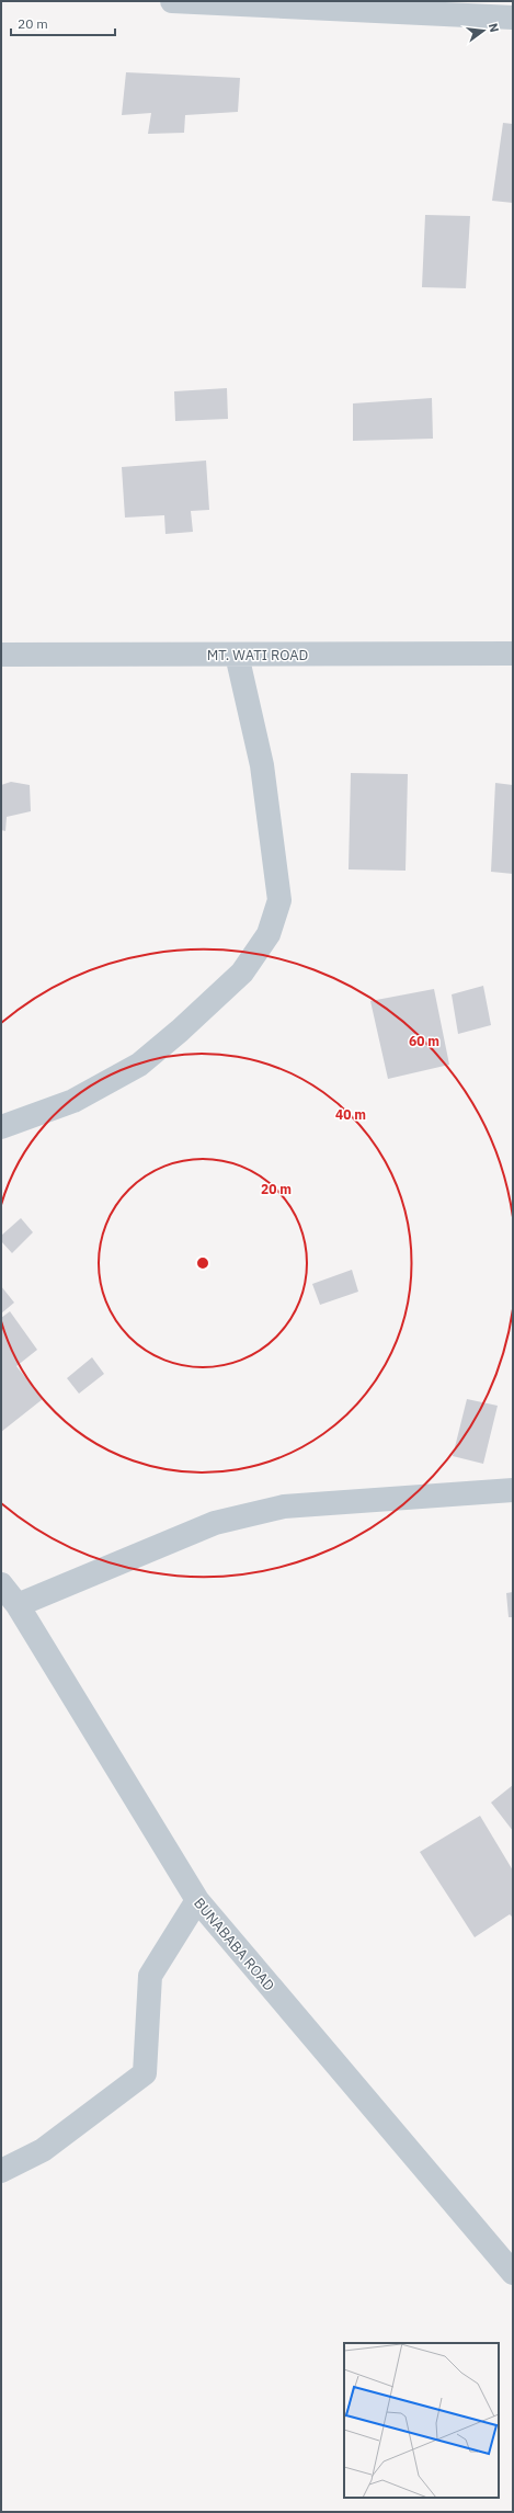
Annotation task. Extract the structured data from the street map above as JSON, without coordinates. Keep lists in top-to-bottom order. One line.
{"streets":{"street":["MT. WATI ROAD","BUNABABA ROAD"]},"scale_bar":"20 m","north":"right","rings":["60 m","40 m","20 m"]}
